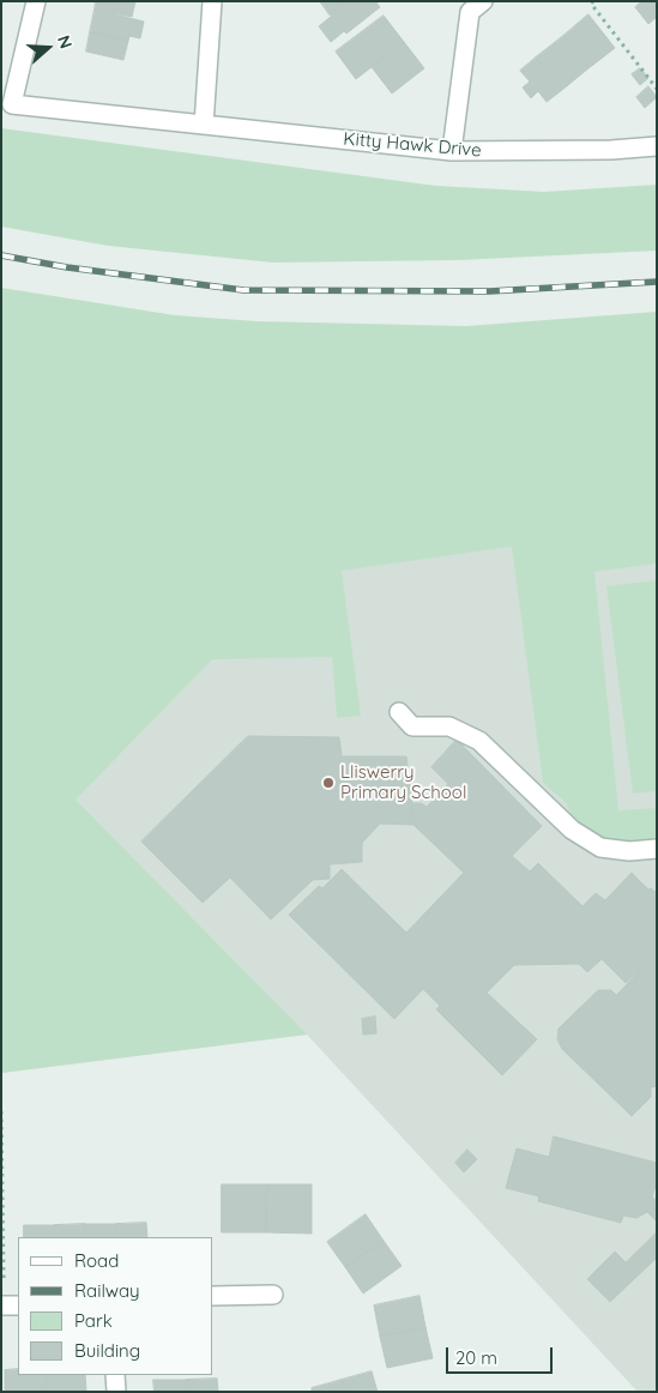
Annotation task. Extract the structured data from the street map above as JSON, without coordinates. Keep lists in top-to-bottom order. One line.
{"streets":{"street":["Kitty Hawk Drive"]},"places":["Lliswerry Primary School"],"legend":["Road","Railway","Park","Building"],"scale_bar":"20 m","north":"right"}
